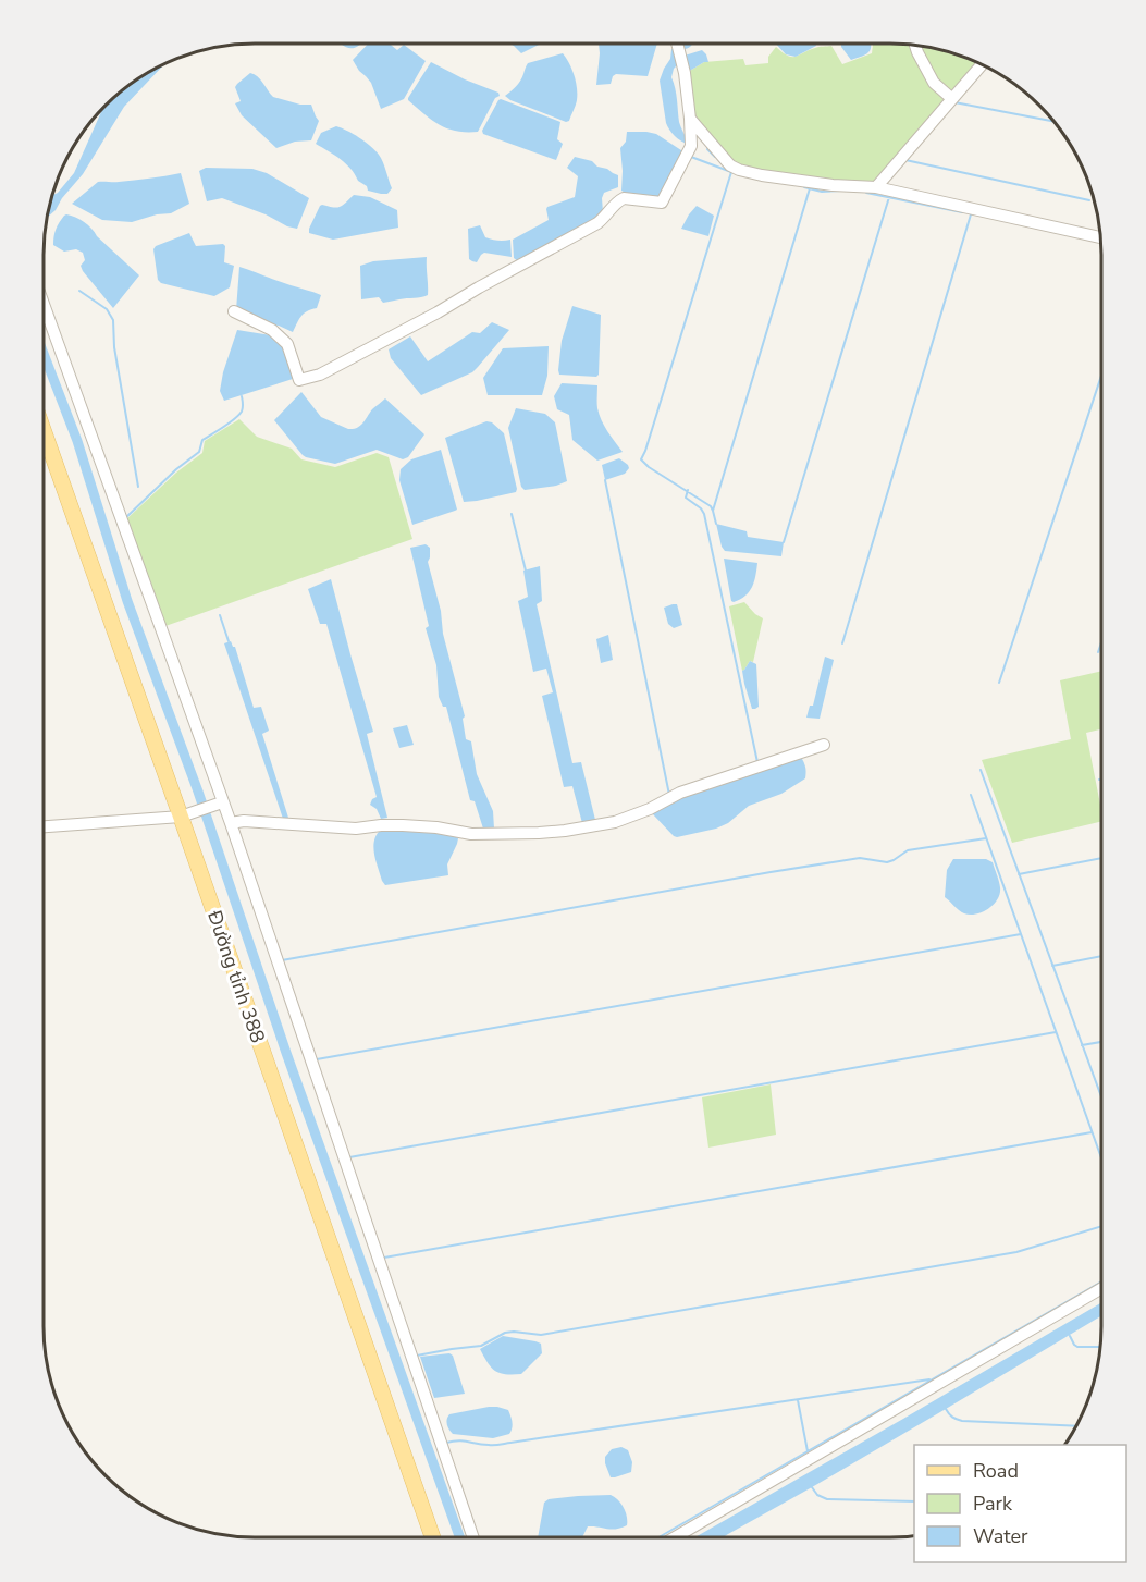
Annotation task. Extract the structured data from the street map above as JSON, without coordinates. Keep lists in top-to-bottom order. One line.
{"streets":{"main road":["Đường tỉnh 388"]},"legend":["Road","Park","Water"]}
